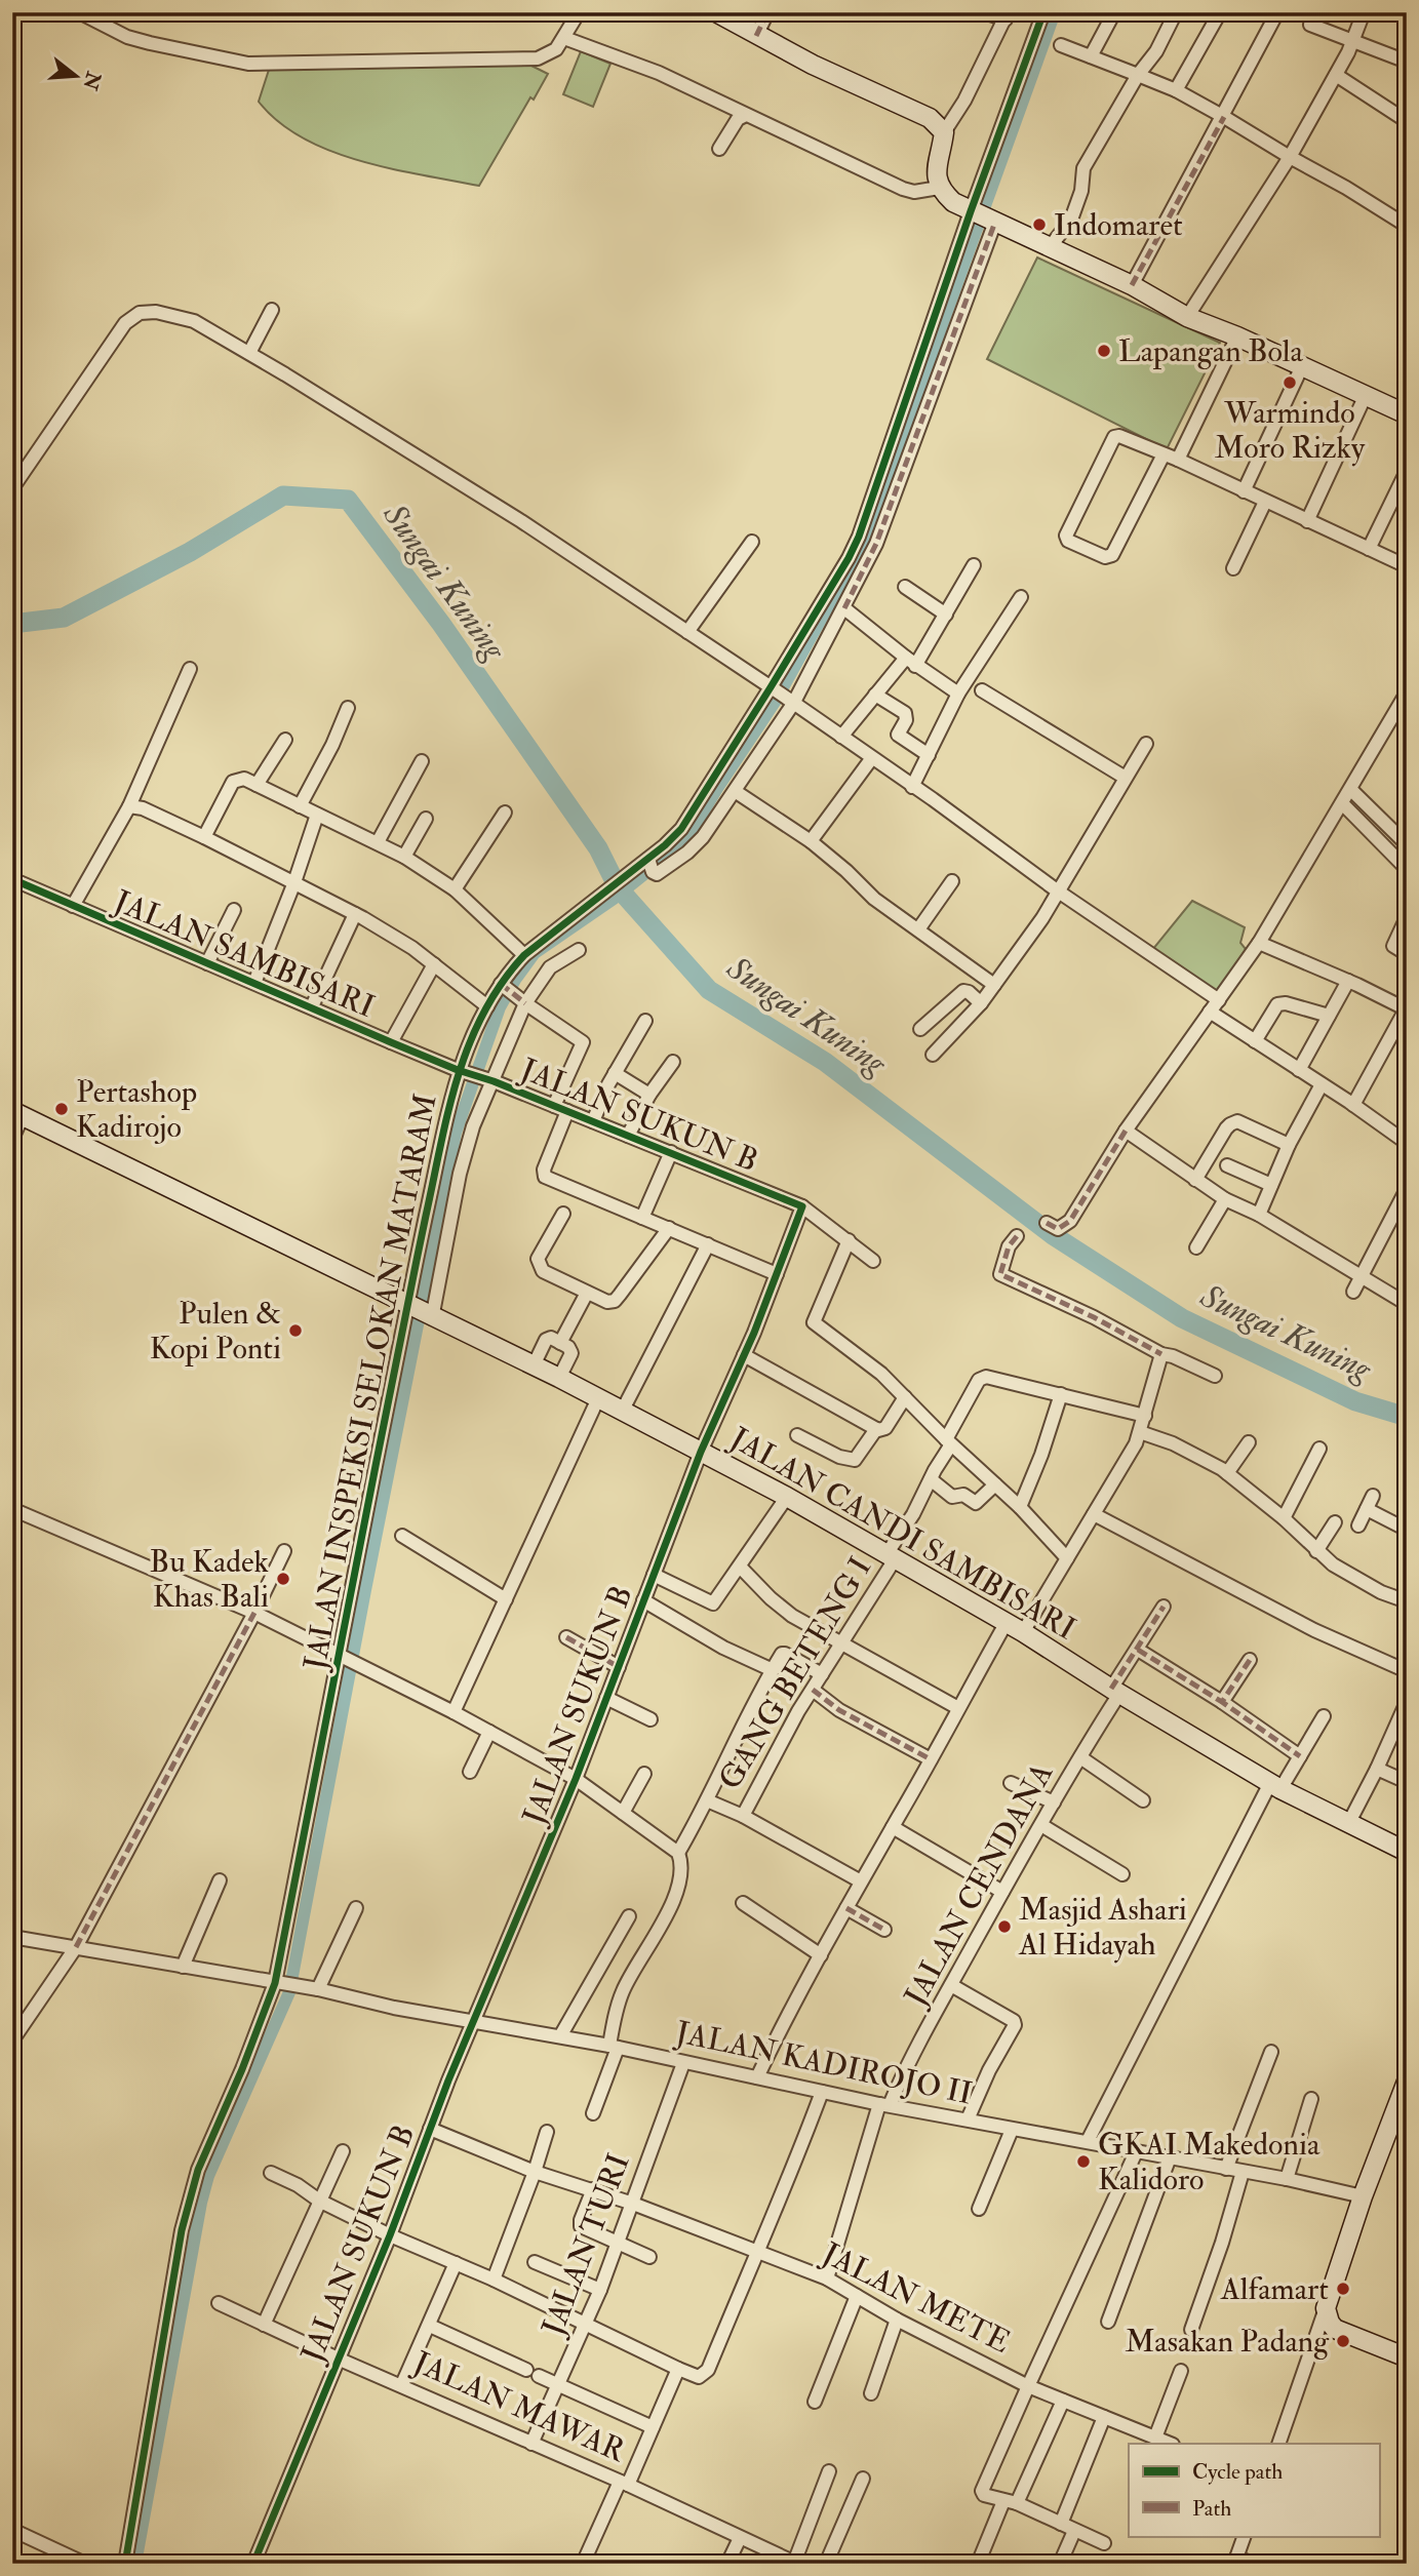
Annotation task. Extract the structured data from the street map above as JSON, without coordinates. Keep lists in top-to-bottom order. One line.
{"streets":{"street":["JALAN SAMBISARI","JALAN SUKUN B","JALAN INSPEKSI SELOKAN MATARAM","JALAN CANDI SAMBISARI","GANG BETENG I","JALAN CENDANA","JALAN KADIROJO II","JALAN TURI","JALAN METE","JALAN MAWAR"]},"crossings":[["JALAN SAMBISARI","JALAN SUKUN B"],["JALAN SAMBISARI","JALAN INSPEKSI SELOKAN MATARAM"],["JALAN SUKUN B","JALAN INSPEKSI SELOKAN MATARAM"],["JALAN SUKUN B","JALAN CANDI SAMBISARI"],["JALAN SUKUN B","JALAN KADIROJO II"],["JALAN SUKUN B","JALAN METE"],["JALAN SUKUN B","JALAN MAWAR"],["JALAN INSPEKSI SELOKAN MATARAM","JALAN CANDI SAMBISARI"],["JALAN INSPEKSI SELOKAN MATARAM","JALAN KADIROJO II"],["JALAN CANDI SAMBISARI","GANG BETENG I"],["JALAN CANDI SAMBISARI","JALAN CENDANA"],["JALAN CENDANA","JALAN KADIROJO II"],["JALAN CENDANA","JALAN METE"],["JALAN KADIROJO II","JALAN TURI"],["JALAN TURI","JALAN METE"],["JALAN TURI","JALAN MAWAR"]],"water":["Sungai Kuning"],"places":["Indomaret","Lapangan Bola","Warmindo Moro Rizky","Pertashop Kadirojo","Pulen & Kopi Ponti","Bu Kadek Khas Bali","Masjid Ashari Al Hidayah","GKAI Makedonia Kalidoro","Alfamart","Masakan Padang"],"legend":["Cycle path","Path"],"north":"right"}
